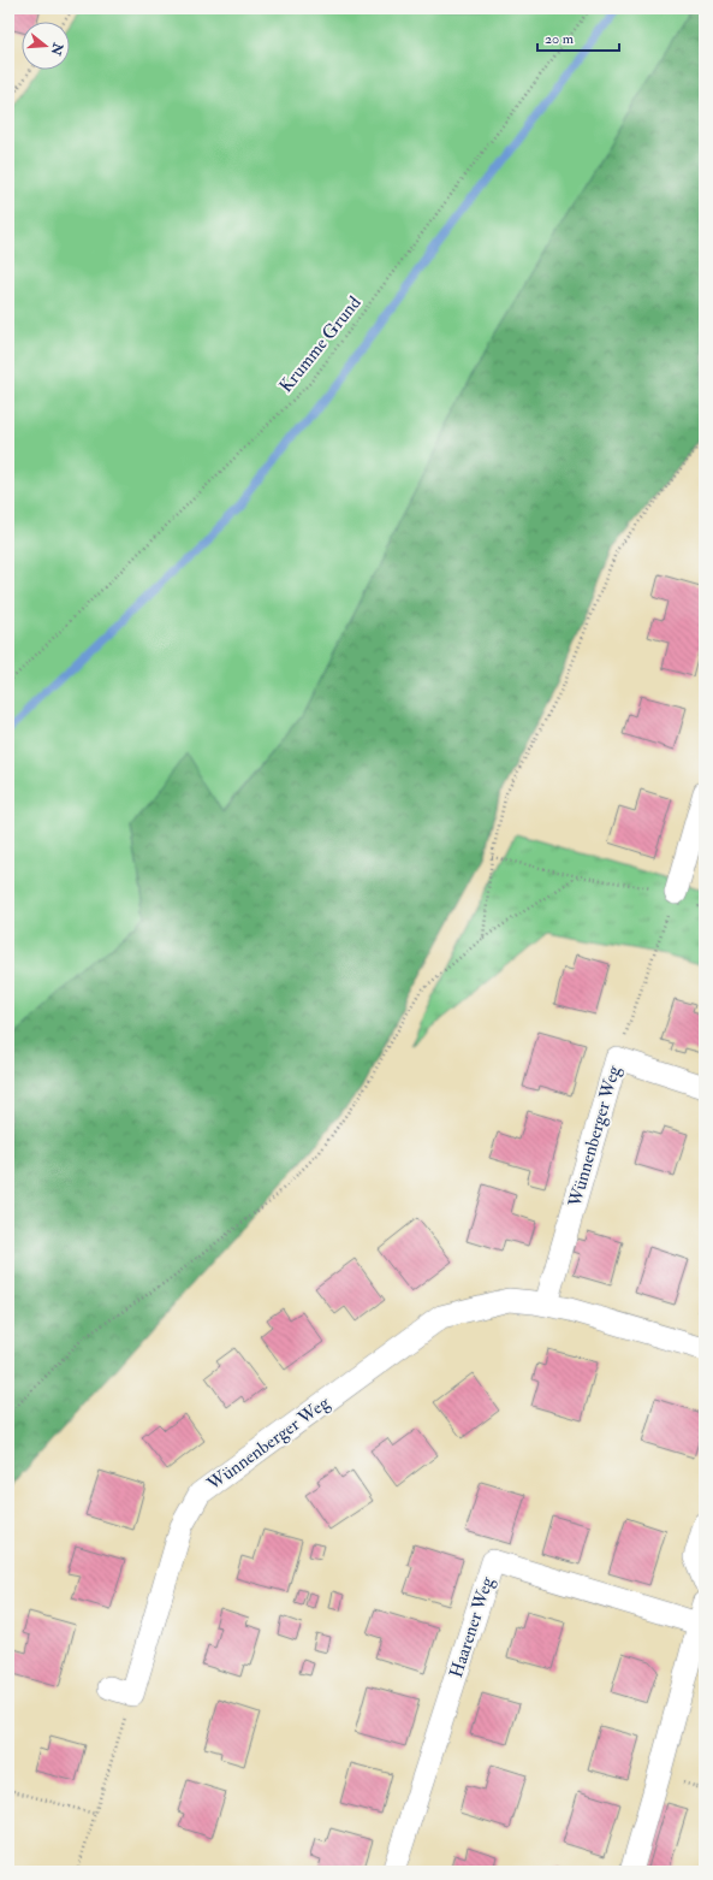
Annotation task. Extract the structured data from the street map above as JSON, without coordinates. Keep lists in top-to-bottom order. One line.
{"streets":{"street":["Wünnenberger Weg","Haarener Weg"],"path":["Krumme Grund"]},"scale_bar":"20 m","north":"right"}
